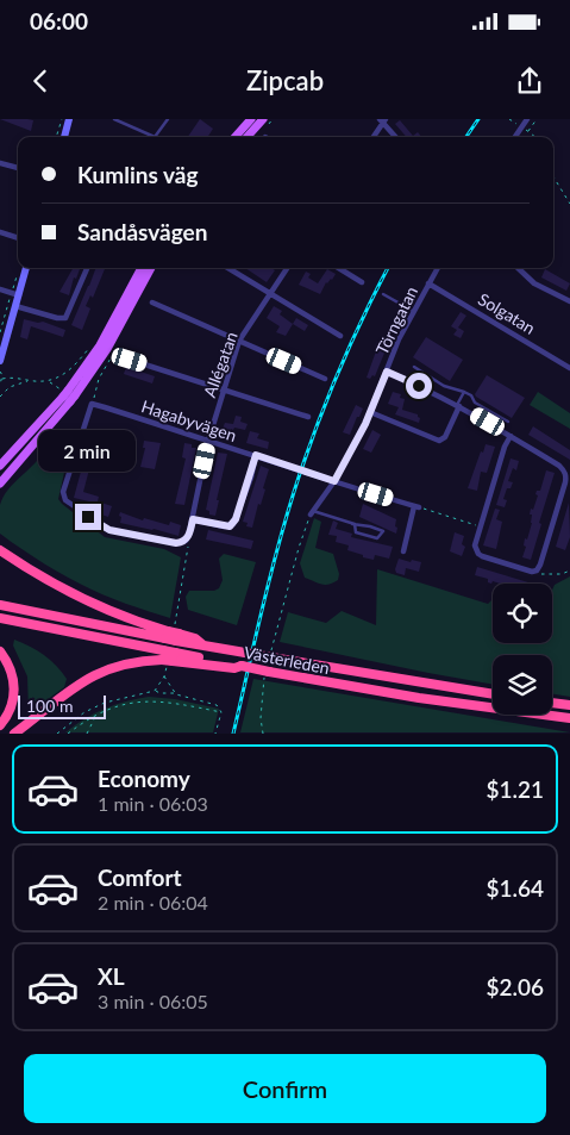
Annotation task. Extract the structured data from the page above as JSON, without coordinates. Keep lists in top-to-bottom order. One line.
{"streets":{"highway":["Västerleden"],"street":["Solgatan","Törngatan","Allégatan","Hagabyvägen"]},"crossings":[["Solgatan","Törngatan"],["Törngatan","Hagabyvägen"],["Allégatan","Hagabyvägen"]],"scale_bar":"100 m","page":{"status":"06:00","header":"Zipcab","banner":["Kumlins väg","Sandåsvägen"],"bubble":"2 min","scale":"100 m","list":[{"name":"Economy","note":"1 min · 06:03","value":"$1.21"},{"name":"Comfort","note":"2 min · 06:04","value":"$1.64"},{"name":"XL","note":"3 min · 06:05","value":"$2.06"}],"buttons":"Confirm"}}
